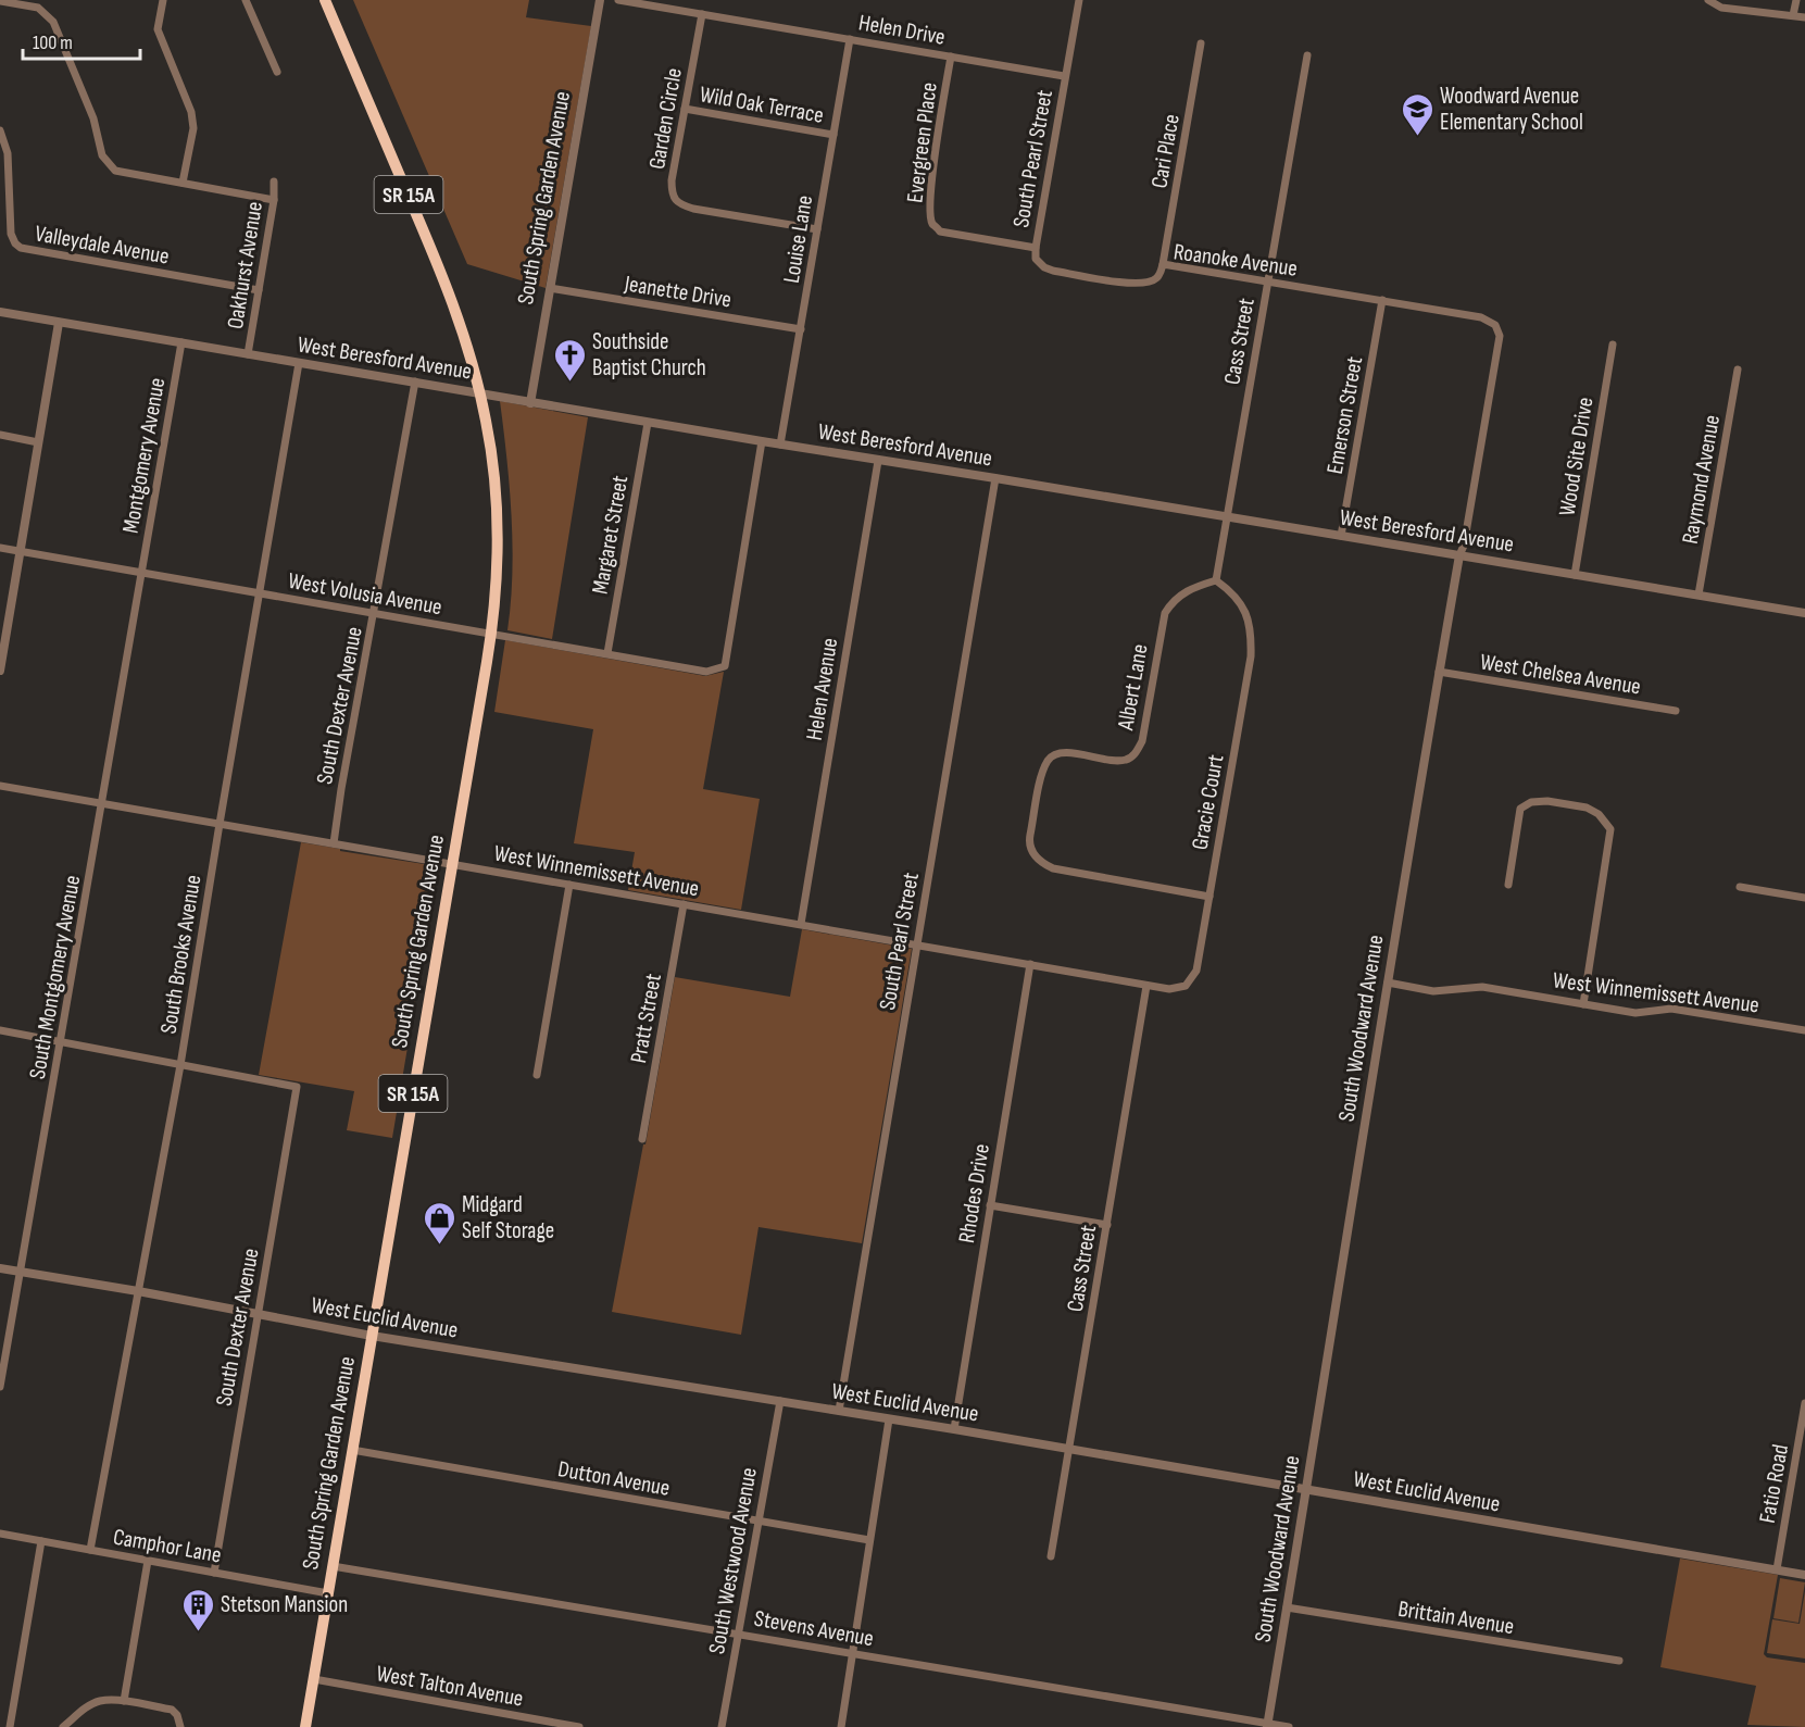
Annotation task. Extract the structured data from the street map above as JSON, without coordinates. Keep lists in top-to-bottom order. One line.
{"streets":{"highway":["SR 15A","South Spring Garden Avenue"],"street":["Helen Drive","Wild Oak Terrace","Garden Circle","Evergreen Place","Cari Place","South Pearl Street","Louise Lane","Valleydale Avenue","Roanoke Avenue","Oakhurst Avenue","Jeanette Drive","Cass Street","West Beresford Avenue","Emerson Street","Montgomery Avenue","Wood Site Drive","Raymond Avenue","Margaret Street","West Volusia Avenue","West Chelsea Avenue","Albert Lane","Helen Avenue","South Dexter Avenue","Gracie Court","West Winnemissett Avenue","South Brooks Avenue","South Montgomery Avenue","Pratt Street","South Woodward Avenue","Rhodes Drive","West Euclid Avenue","Dutton Avenue","Fatio Road","Camphor Lane","South Westwood Avenue","Brittain Avenue","Stevens Avenue","West Talton Avenue"]},"crossings":[["Helen Drive","Garden Circle"],["Helen Drive","Evergreen Place"],["Helen Drive","South Pearl Street"],["Helen Drive","Louise Lane"],["Wild Oak Terrace","Garden Circle"],["Wild Oak Terrace","Louise Lane"],["Garden Circle","Louise Lane"],["Evergreen Place","South Pearl Street"],["Evergreen Place","Roanoke Avenue"],["Cari Place","Roanoke Avenue"],["South Pearl Street","Roanoke Avenue"],["South Pearl Street","West Beresford Avenue"],["South Pearl Street","West Winnemissett Avenue"],["South Pearl Street","West Euclid Avenue"],["SR 15A","South Spring Garden Avenue"],["SR 15A","West Beresford Avenue"],["South Spring Garden Avenue","Jeanette Drive"],["South Spring Garden Avenue","West Beresford Avenue"],["South Spring Garden Avenue","West Volusia Avenue"],["South Spring Garden Avenue","West Winnemissett Avenue"],["South Spring Garden Avenue","West Euclid Avenue"],["South Spring Garden Avenue","Dutton Avenue"],["South Spring Garden Avenue","Camphor Lane"],["South Spring Garden Avenue","Stevens Avenue"],["South Spring Garden Avenue","West Talton Avenue"],["Louise Lane","Jeanette Drive"],["Louise Lane","West Beresford Avenue"],["Valleydale Avenue","Oakhurst Avenue"],["Roanoke Avenue","Cass Street"],["Roanoke Avenue","Emerson Street"],["Roanoke Avenue","South Woodward Avenue"],["Oakhurst Avenue","West Beresford Avenue"],["Cass Street","West Beresford Avenue"],["Cass Street","West Winnemissett Avenue"],["Cass Street","West Euclid Avenue"],["West Beresford Avenue","Emerson Street"],["West Beresford Avenue","Montgomery Avenue"],["West Beresford Avenue","Wood Site Drive"],["West Beresford Avenue","Raymond Avenue"],["West Beresford Avenue","Margaret Street"],["West Beresford Avenue","West Volusia Avenue"],["West Beresford Avenue","Helen Avenue"],["West Beresford Avenue","South Dexter Avenue"],["West Beresford Avenue","South Brooks Avenue"],["West Beresford Avenue","South Woodward Avenue"],["Montgomery Avenue","West Volusia Avenue"],["Montgomery Avenue","South Montgomery Avenue"],["Margaret Street","West Volusia Avenue"],["West Volusia Avenue","South Dexter Avenue"],["West Volusia Avenue","South Brooks Avenue"],["West Volusia Avenue","South Montgomery Avenue"],["West Chelsea Avenue","South Woodward Avenue"],["Albert Lane","Gracie Court"],["Helen Avenue","West Winnemissett Avenue"],["South Dexter Avenue","West Winnemissett Avenue"],["South Dexter Avenue","South Brooks Avenue"],["South Dexter Avenue","West Euclid Avenue"],["South Dexter Avenue","Camphor Lane"],["Gracie Court","West Winnemissett Avenue"],["West Winnemissett Avenue","South Brooks Avenue"],["West Winnemissett Avenue","South Montgomery Avenue"],["West Winnemissett Avenue","Pratt Street"],["West Winnemissett Avenue","South Woodward Avenue"],["West Winnemissett Avenue","Rhodes Drive"],["South Brooks Avenue","West Euclid Avenue"],["South Brooks Avenue","Camphor Lane"],["South Montgomery Avenue","West Euclid Avenue"],["South Woodward Avenue","West Euclid Avenue"],["South Woodward Avenue","Brittain Avenue"],["South Woodward Avenue","Stevens Avenue"],["Rhodes Drive","West Euclid Avenue"],["West Euclid Avenue","Fatio Road"],["West Euclid Avenue","South Westwood Avenue"],["Dutton Avenue","South Westwood Avenue"],["South Westwood Avenue","Stevens Avenue"]],"places":{"school or university":["Woodward Avenue Elementary School"],"church":["Southside Baptist Church"],"shop":["Midgard Self Storage"],"building":["Stetson Mansion"]},"scale_bar":"100 m"}
